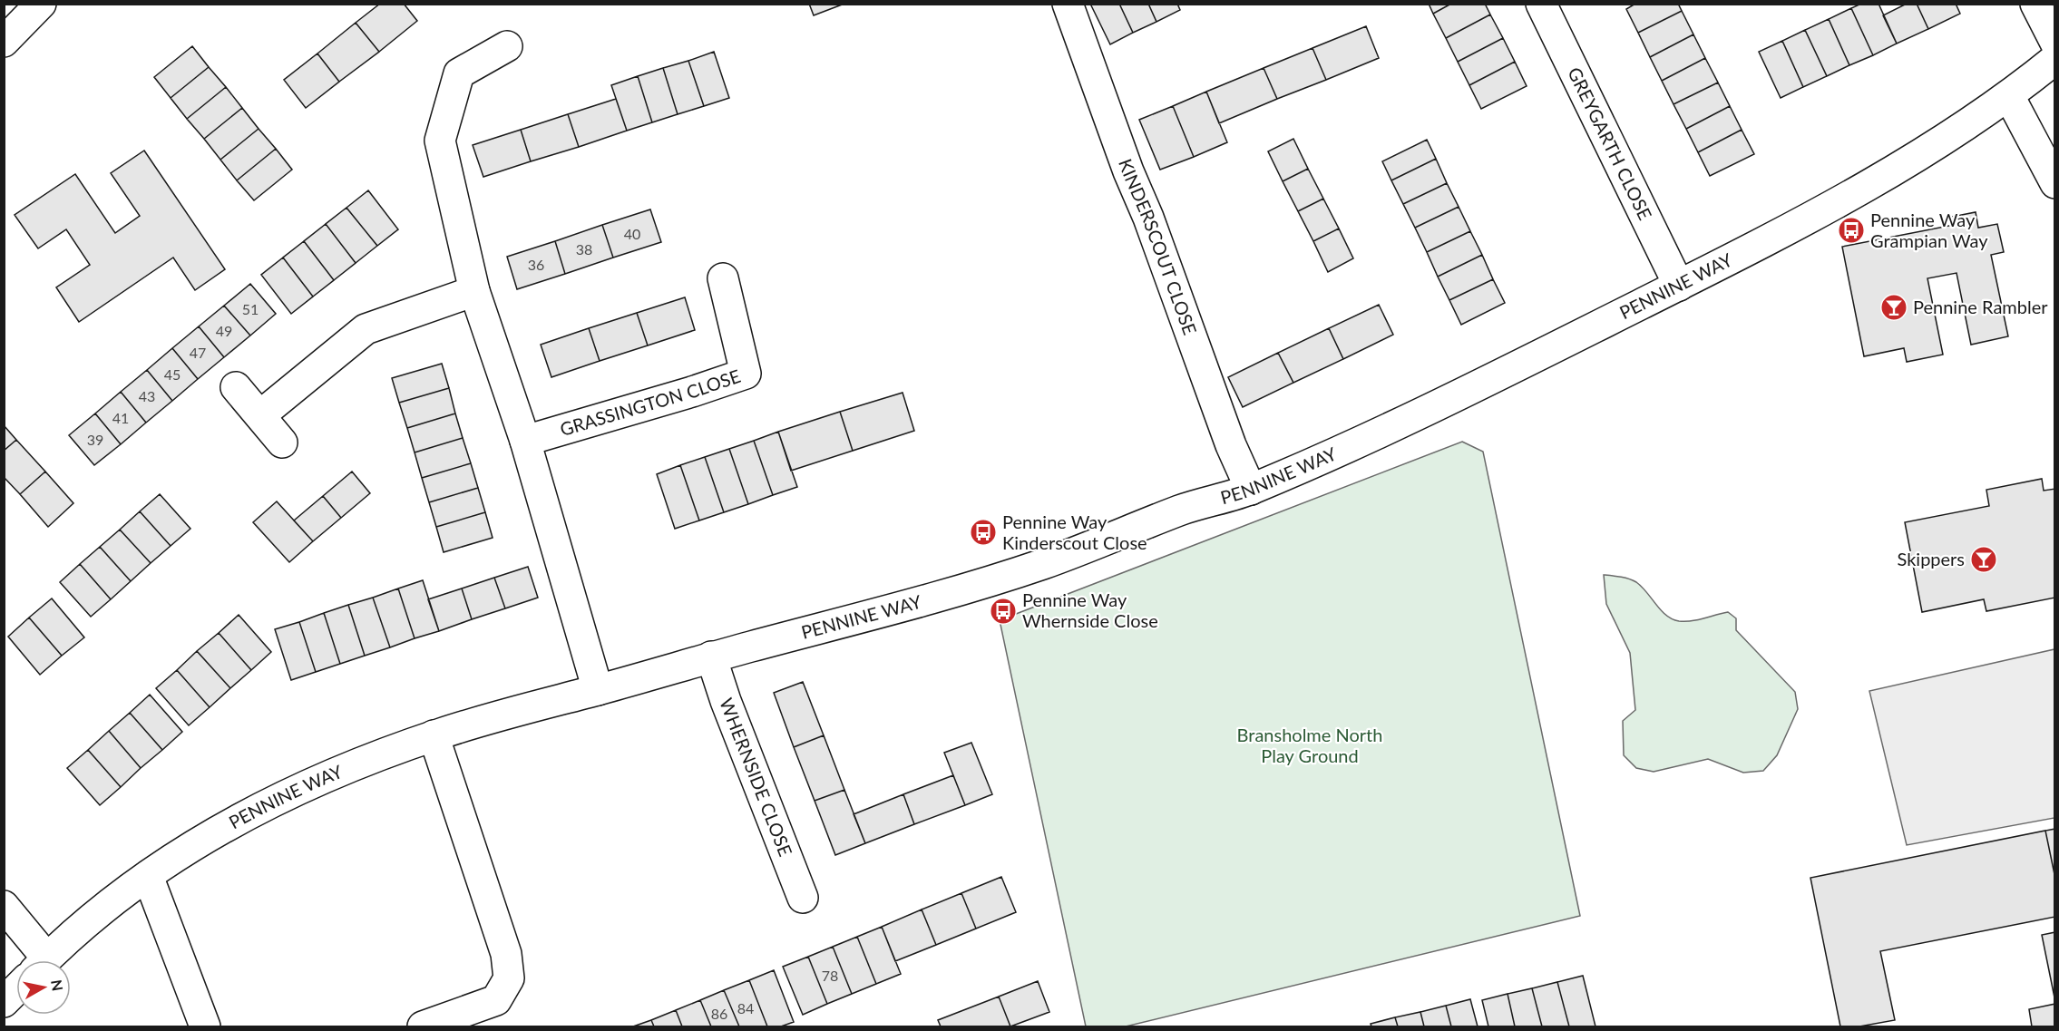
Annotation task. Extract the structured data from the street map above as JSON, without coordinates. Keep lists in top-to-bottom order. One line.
{"streets":{"street":["GREYGARTH CLOSE","KINDERSCOUT CLOSE","PENNINE WAY","GRASSINGTON CLOSE","WHERNSIDE CLOSE"]},"crossings":[["GREYGARTH CLOSE","PENNINE WAY"],["KINDERSCOUT CLOSE","PENNINE WAY"],["PENNINE WAY","WHERNSIDE CLOSE"]],"parks":["Bransholme North Play Ground"],"places":{"bus stop":["Pennine Way Grampian Way","Pennine Way Kinderscout Close","Pennine Way Whernside Close"],"bar":["Pennine Rambler","Skippers"]},"house_numbers":["40","38","36","51","49","47","45","43","41","39","78","84","86"],"north":"right"}
